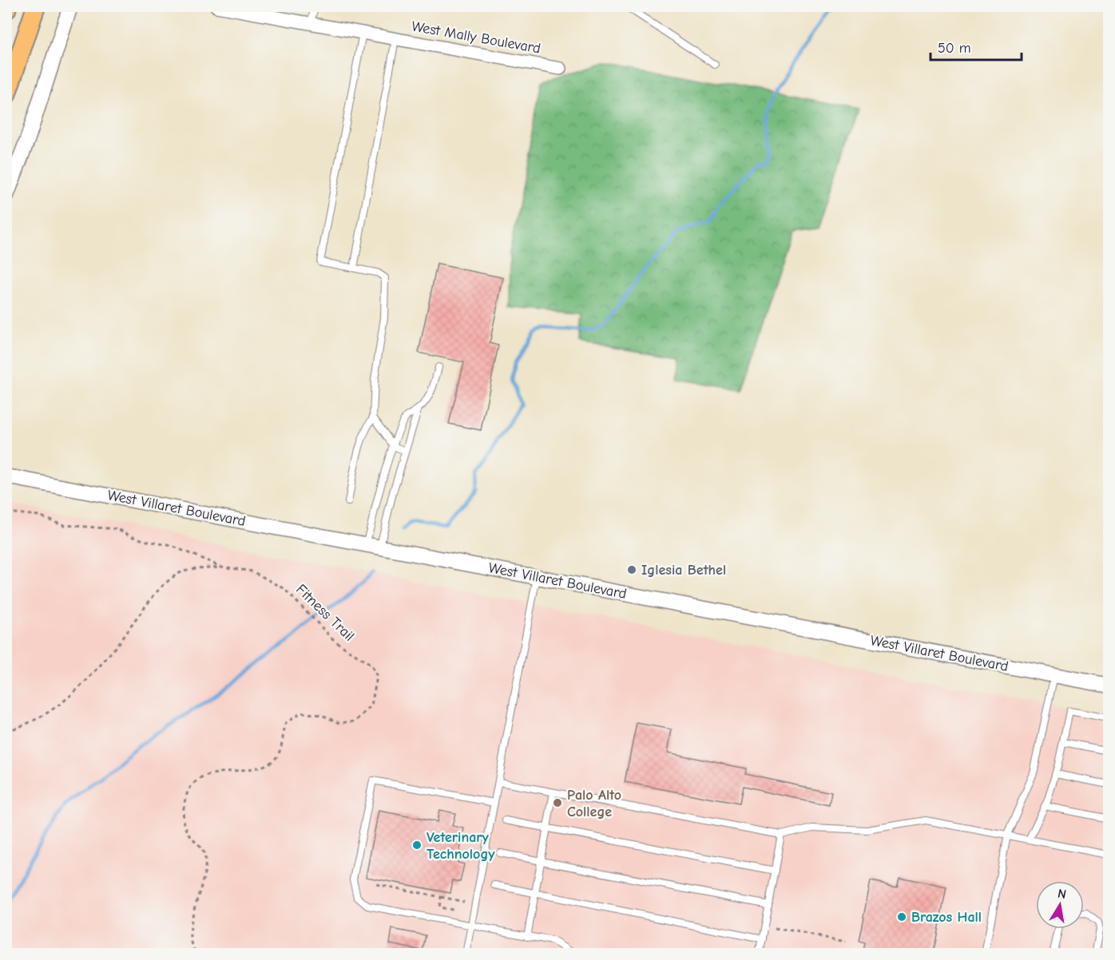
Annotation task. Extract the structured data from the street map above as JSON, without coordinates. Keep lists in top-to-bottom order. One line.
{"streets":{"street":["West Mally Boulevard","West Villaret Boulevard"],"path":["Fitness Trail"]},"places":["Iglesia Bethel","Palo Alto College","Veterinary Technology","Brazos Hall"],"scale_bar":"50 m","north":"top"}
